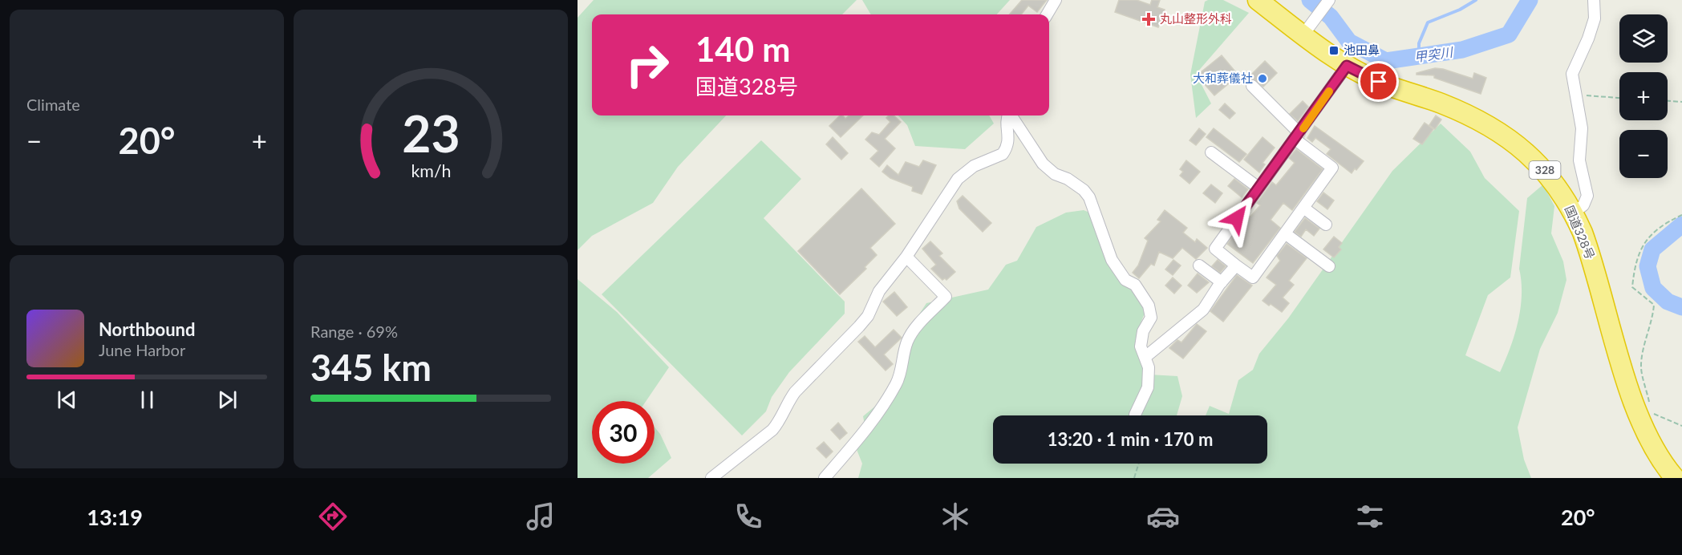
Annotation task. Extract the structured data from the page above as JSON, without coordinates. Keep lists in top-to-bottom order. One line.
{"streets":{"highway":["328","国道328号"]},"water":["甲突川"],"places":{"health":["丸山整形外科"],"transit":["池田鼻"],"other":["大和葬儀社"]},"page":{"tile":["Climate",["Range · 69%","345 km"]],"map_buttons":["+","−"],"turn":["140 m","国道328号"],"heat":["−","20°","+"],"song":["Northbound","June Harbor"],"limit":"30","trip":"13:20 · 1 min · 170 m","tabs":["13:19","20°"],"gauge":["23","km/h"]}}
